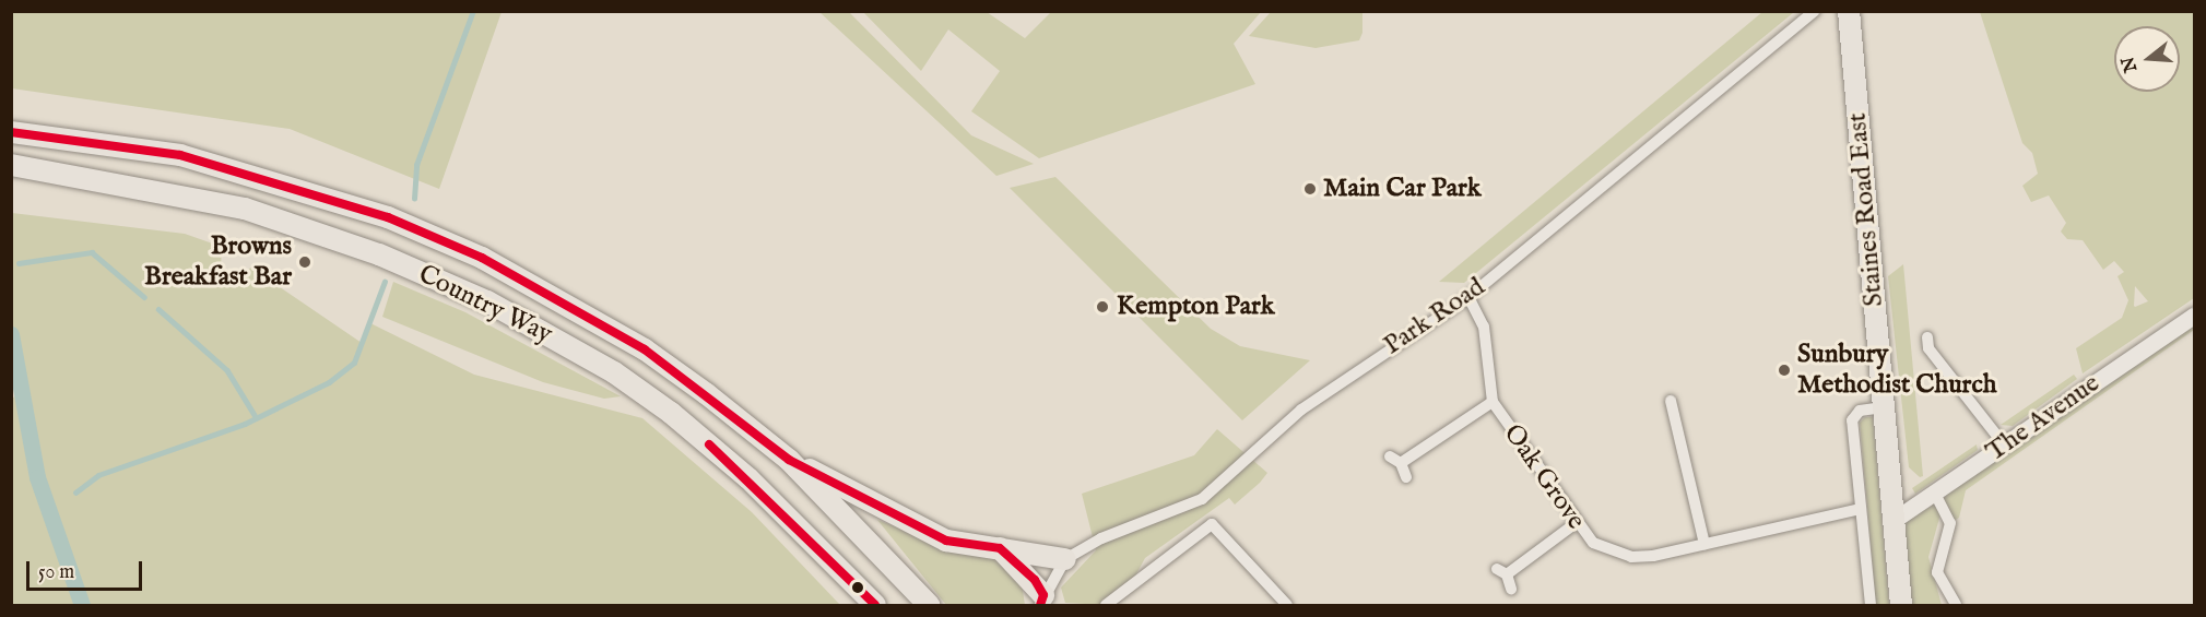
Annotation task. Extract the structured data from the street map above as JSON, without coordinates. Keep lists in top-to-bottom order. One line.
{"streets":{"highway":["Staines Road East","Country Way"],"street":["Park Road","The Avenue","Oak Grove"]},"crossings":[["Staines Road East","The Avenue"],["Park Road","Oak Grove"]],"places":["Main Car Park","Browns Breakfast Bar","Kempton Park","Sunbury Methodist Church"],"scale_bar":"50 m","north":"left"}
